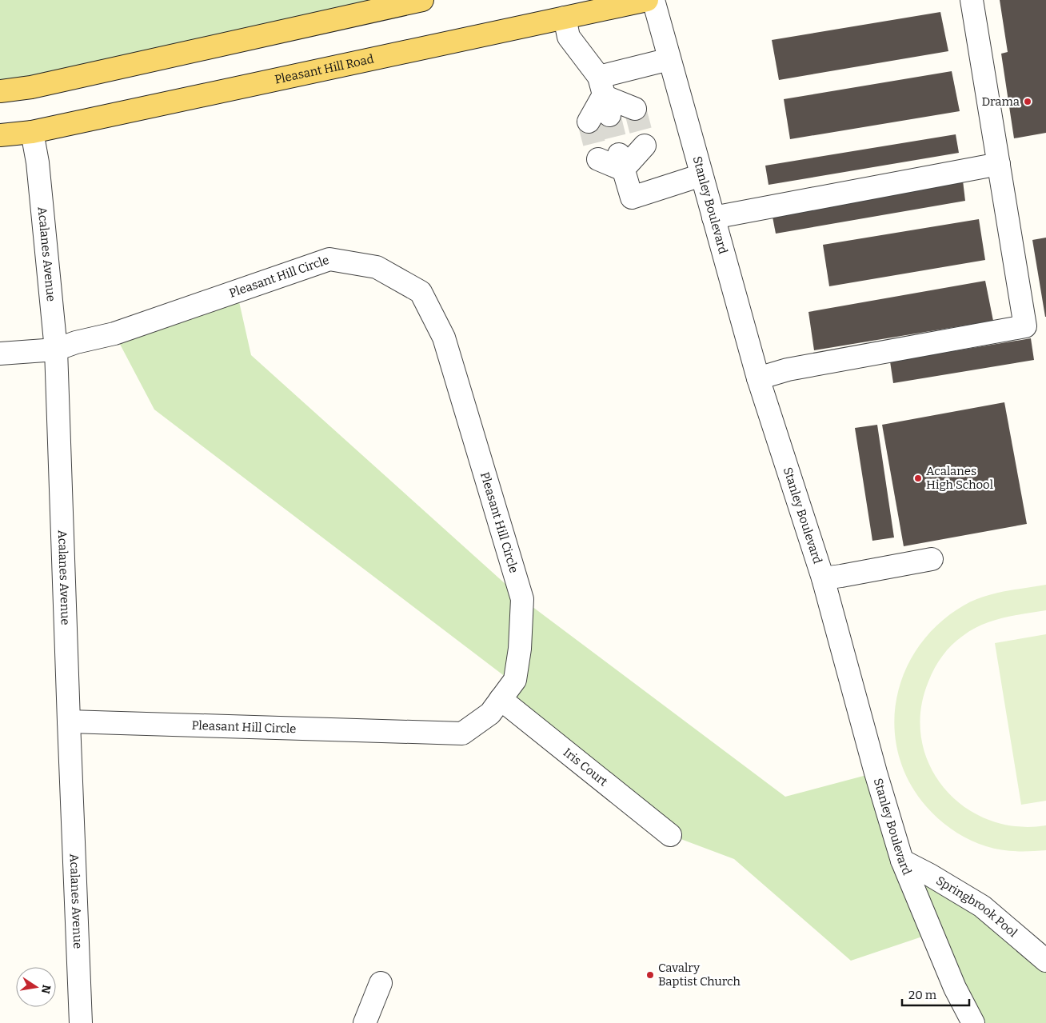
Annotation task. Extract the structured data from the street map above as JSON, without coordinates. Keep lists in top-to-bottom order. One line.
{"streets":{"main road":["Pleasant Hill Road"],"street":["Stanley Boulevard","Acalanes Avenue","Pleasant Hill Circle","Iris Court","Springbrook Pool"]},"crossings":[["Pleasant Hill Road","Acalanes Avenue"],["Stanley Boulevard","Springbrook Pool"],["Acalanes Avenue","Pleasant Hill Circle"],["Pleasant Hill Circle","Iris Court"]],"places":["Drama","Acalanes High School","Cavalry Baptist Church"],"scale_bar":"20 m","north":"right"}
